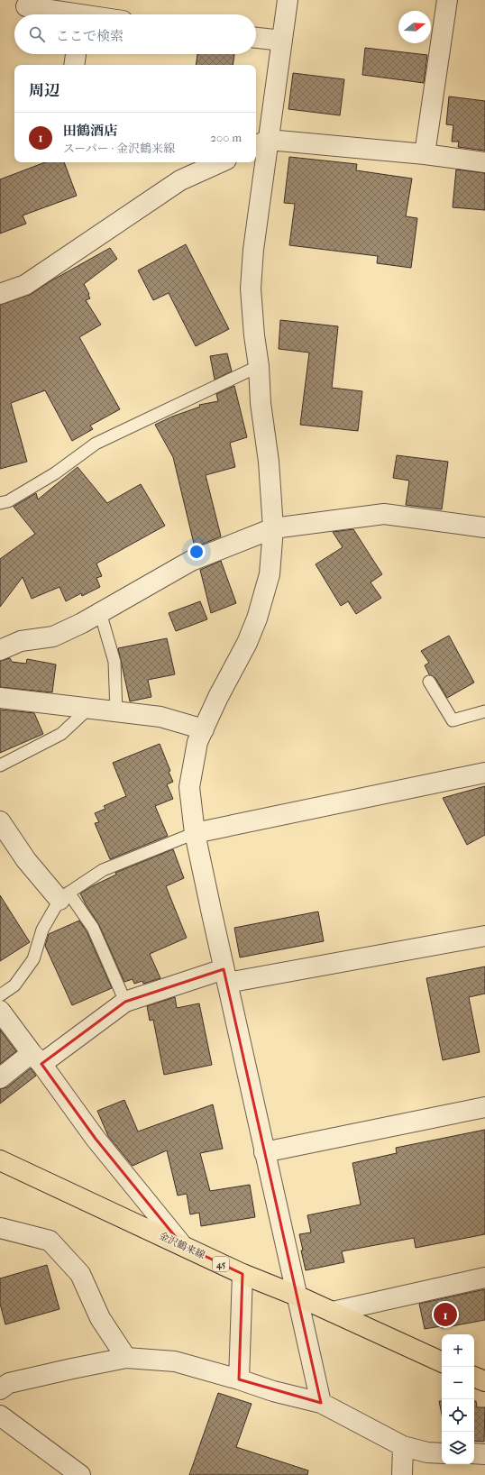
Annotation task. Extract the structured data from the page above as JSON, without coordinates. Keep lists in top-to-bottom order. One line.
{"streets":{"main road":["金沢鶴来線","45"]},"north":"right","page":{"search":"ここで検索","heading":"周辺","list":[{"mark":"1","name":"田鶴酒店","note":"スーパー · 金沢鶴来線","value":"200 m"}],"pins":"1","map_buttons":["+","−"]}}
